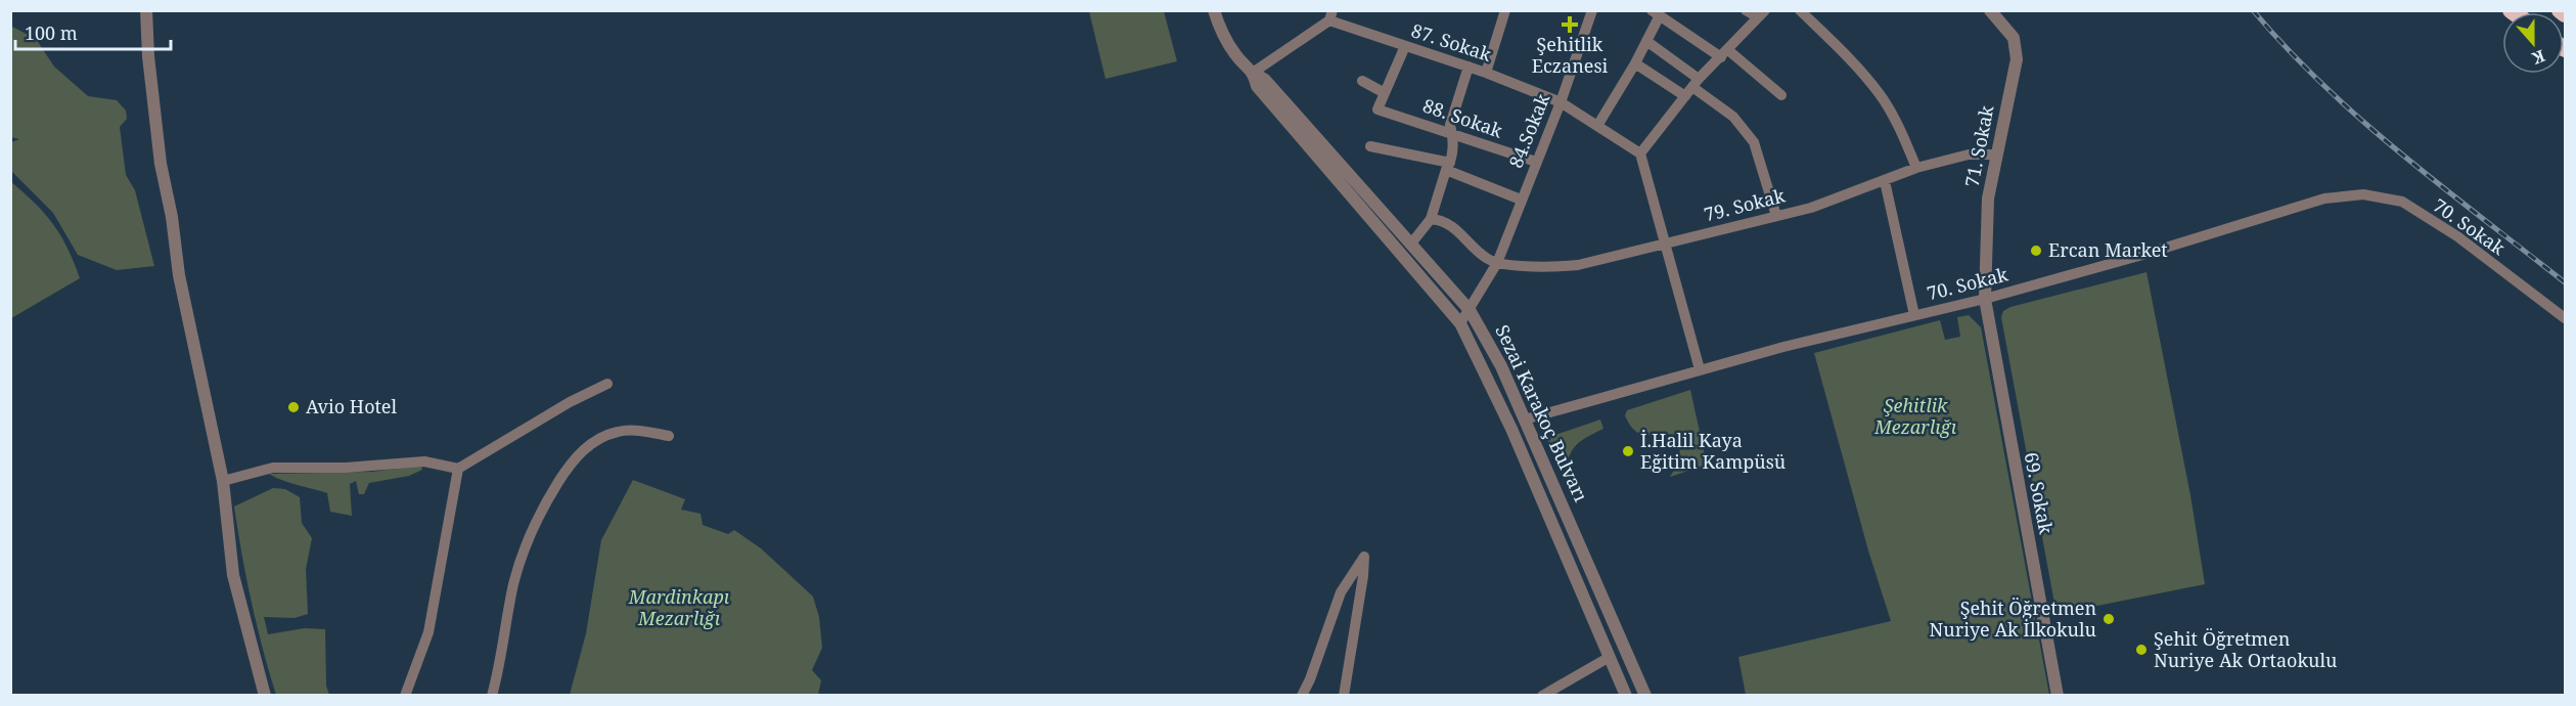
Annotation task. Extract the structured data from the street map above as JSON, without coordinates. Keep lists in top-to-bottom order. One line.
{"streets":{"street":["87. Sokak","88. Sokak","84.Sokak","71. Sokak","79. Sokak","70. Sokak","Sezai Karakoç Bulvarı","69. Sokak"]},"crossings":[["87. Sokak","84.Sokak"],["88. Sokak","84.Sokak"],["84.Sokak","79. Sokak"],["84.Sokak","Sezai Karakoç Bulvarı"],["71. Sokak","79. Sokak"],["71. Sokak","70. Sokak"],["71. Sokak","69. Sokak"],["70. Sokak","Sezai Karakoç Bulvarı"],["70. Sokak","69. Sokak"]],"parks":["Şehitlik Mezarlığı","Mardinkapı Mezarlığı"],"places":{"health":["Şehitlik Eczanesi"],"other":["Ercan Market","Avio Hotel","İ.Halil Kaya Eğitim Kampüsü","Şehit Öğretmen Nuriye Ak İlkokulu","Şehit Öğretmen Nuriye Ak Ortaokulu"]},"scale_bar":"100 m","north":"bottom"}
